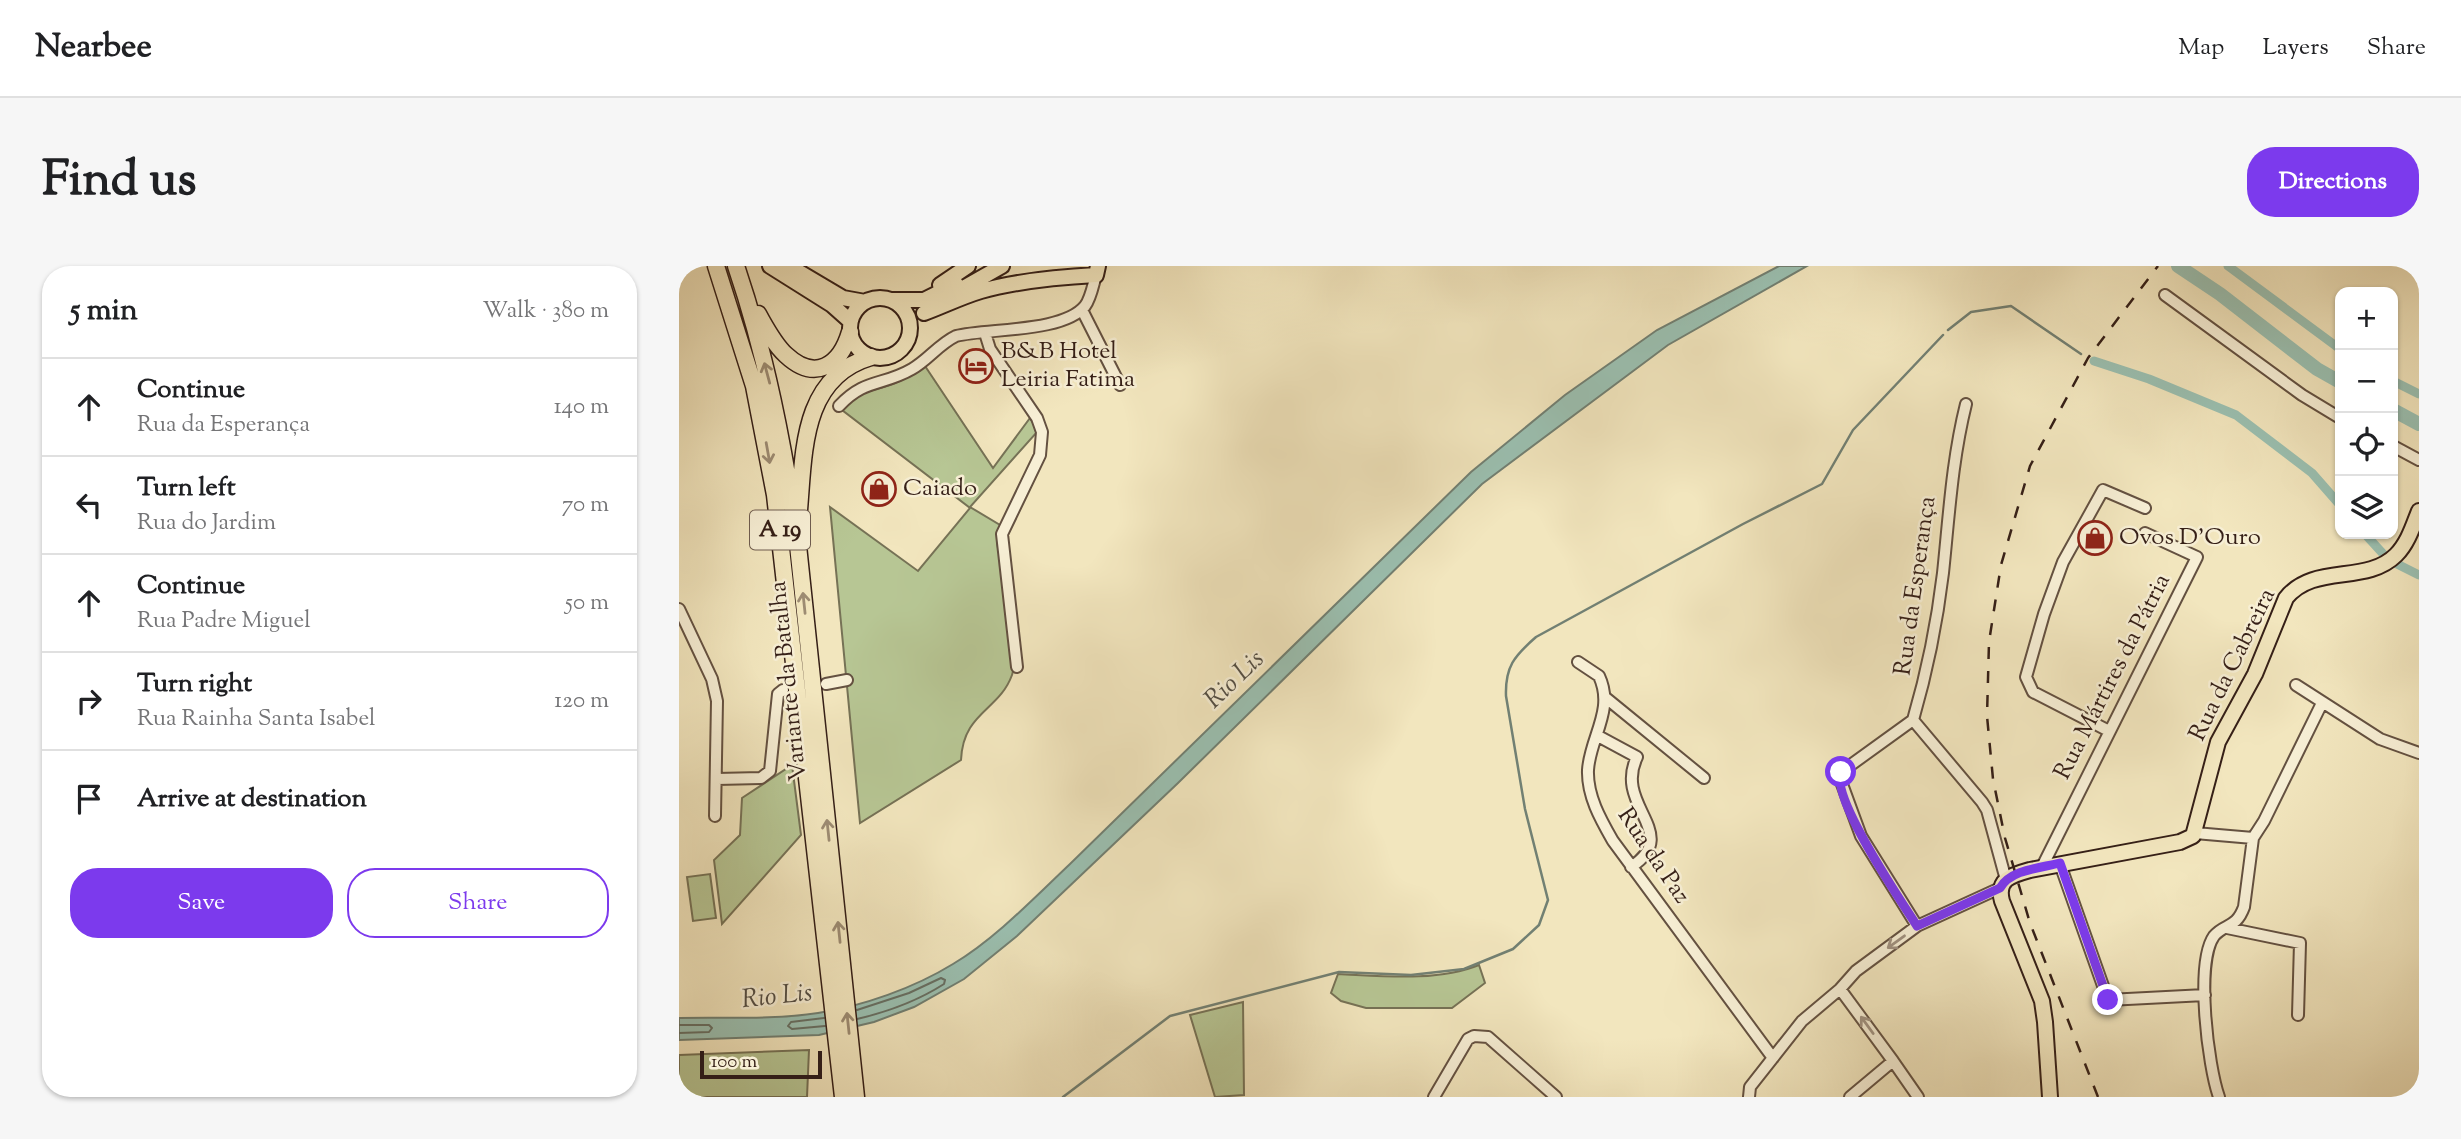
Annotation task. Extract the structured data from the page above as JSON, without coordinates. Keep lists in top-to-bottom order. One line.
{"streets":{"highway":["A 19","Variante da Batalha"],"main road":["Rua da Cabreira"],"street":["Rua da Esperança","Rua Mártires da Pátria","Rua da Paz"]},"water":["Rio Lis"],"places":{"hotel":["B&B Hotel Leiria Fatima"],"shop":["Caiado","Ovos D'Ouro"]},"scale_bar":"100 m","page":{"header":"Nearbee","nav":["Map","Layers","Share"],"title":"Find us","buttons":["Directions",["Save","Share"]],"heading":["5 min","Walk · 380 m"],"map_buttons":["+","−"],"list":[["Continue","Rua da Esperança","140 m"],["Turn left","Rua do Jardim","70 m"],["Continue","Rua Padre Miguel","50 m"],["Turn right","Rua Rainha Santa Isabel","120 m"],"Arrive at destination"],"scale":"100 m"}}
